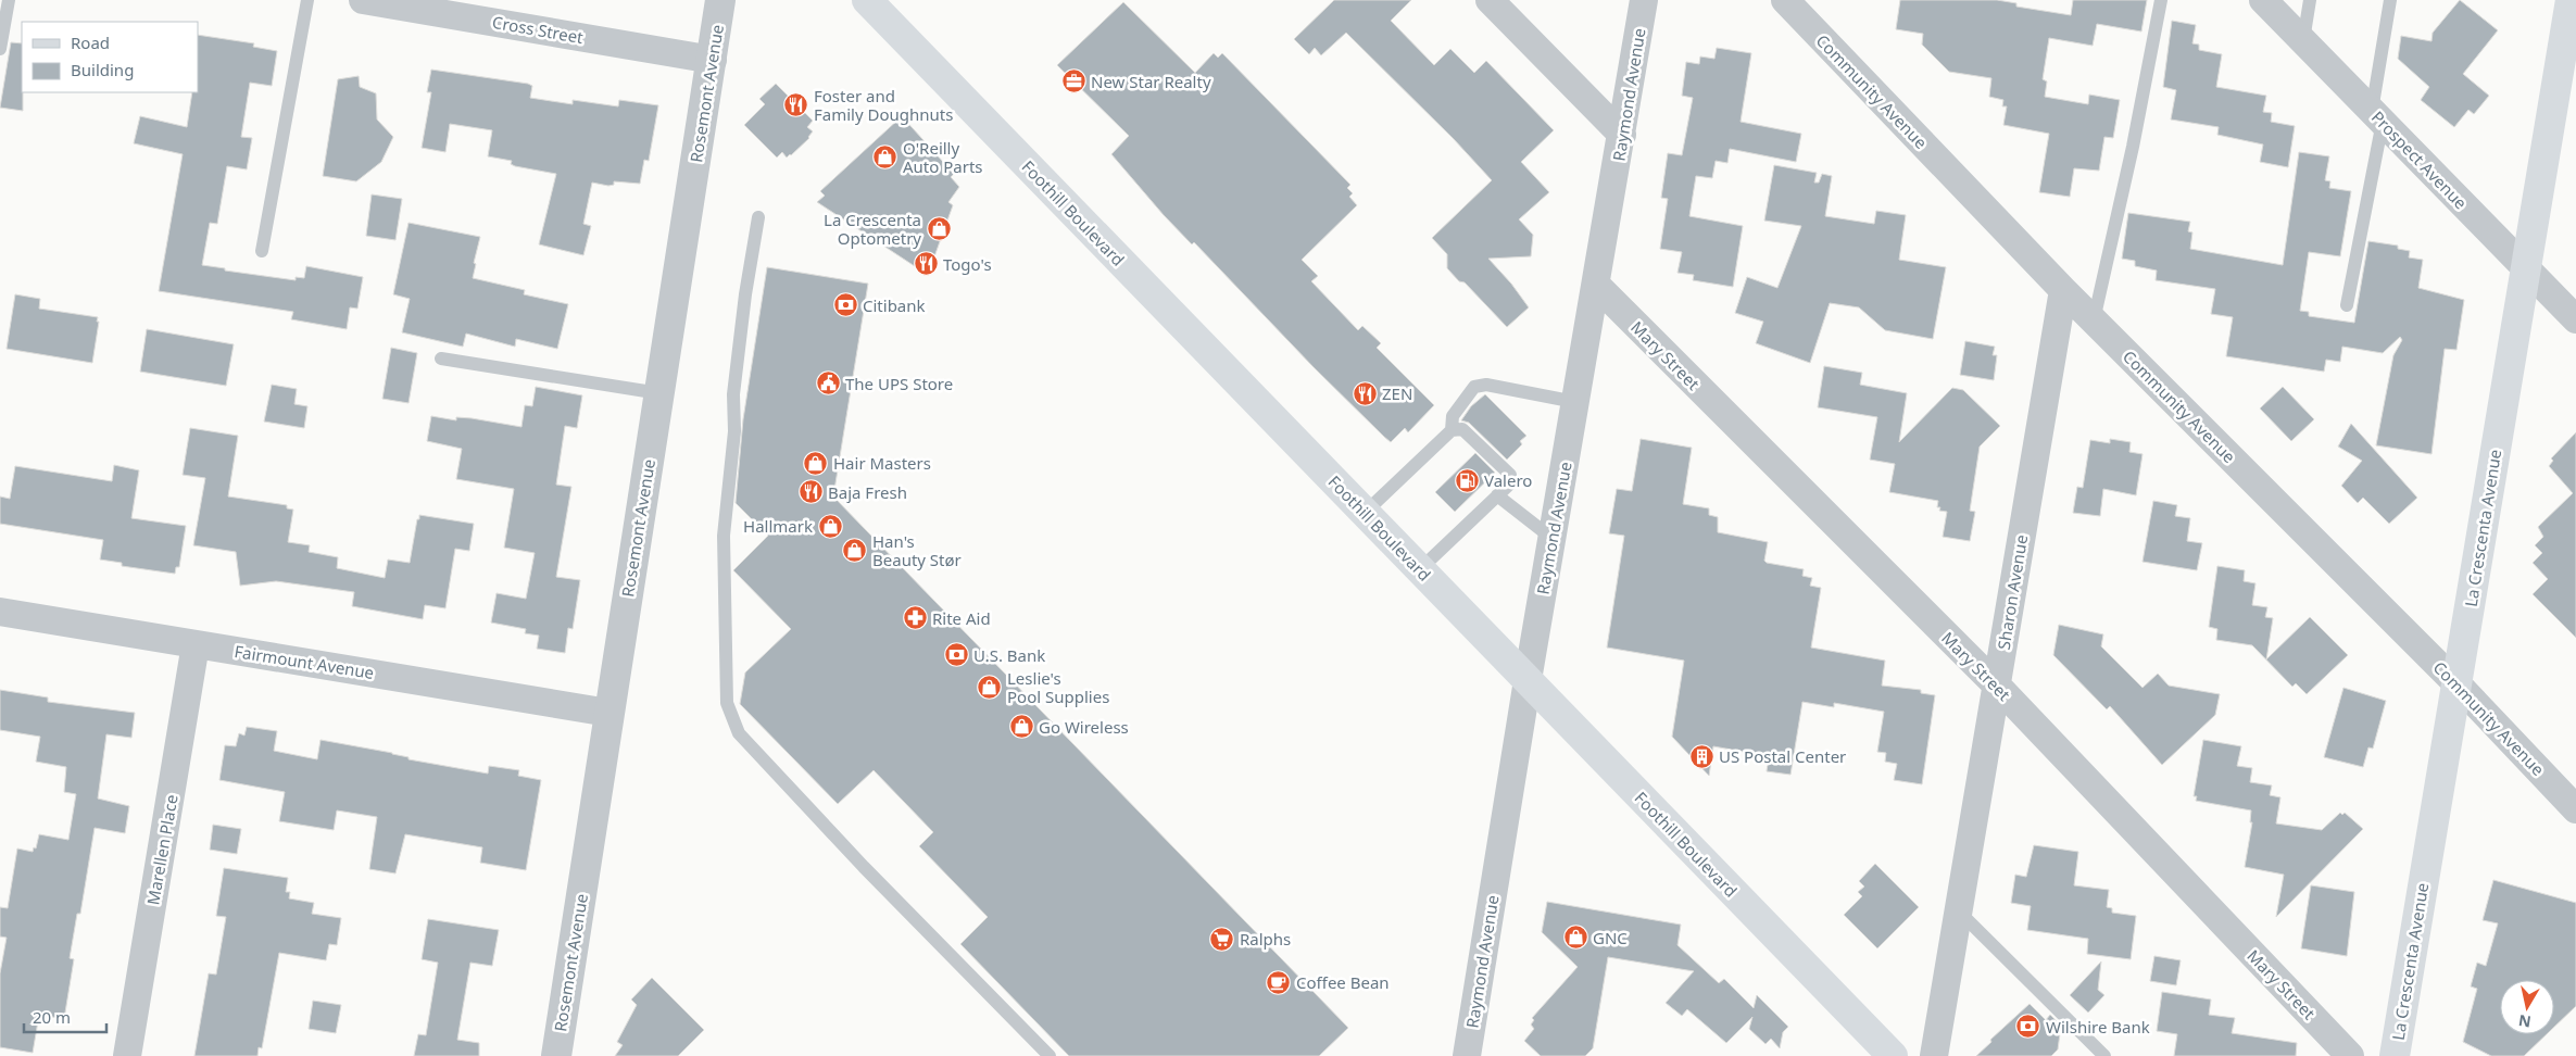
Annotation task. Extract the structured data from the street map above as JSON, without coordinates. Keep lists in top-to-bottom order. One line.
{"streets":{"main road":["Foothill Boulevard","La Crescenta Avenue"],"street":["Cross Street","Community Avenue","Rosemont Avenue","Raymond Avenue","Prospect Avenue","Mary Street","Sharon Avenue","Fairmount Avenue","Marellen Place"]},"crossings":[["Cross Street","Rosemont Avenue"],["Community Avenue","La Crescenta Avenue"],["Community Avenue","Sharon Avenue"],["Rosemont Avenue","Fairmount Avenue"],["Raymond Avenue","Foothill Boulevard"],["Raymond Avenue","Mary Street"],["Prospect Avenue","La Crescenta Avenue"],["Mary Street","Sharon Avenue"],["Fairmount Avenue","Marellen Place"]],"places":{"office":["New Star Realty"],"restaurant":["Foster and Family Doughnuts","Togo's","ZEN","Baja Fresh"],"shop":["O'Reilly Auto Parts","La Crescenta Optometry","Hair Masters","Hallmark","Han's Beauty Stør","Leslie's Pool Supplies","Go Wireless","GNC"],"bank":["Citibank","U.S. Bank","Wilshire Bank"],"public building":["The UPS Store"],"fuel station":["Valero"],"pharmacy":["Rite Aid"],"building":["US Postal Center"],"supermarket":["Ralphs"],"cafe":["Coffee Bean"]},"legend":["Road","Building"],"scale_bar":"20 m","north":"bottom"}
